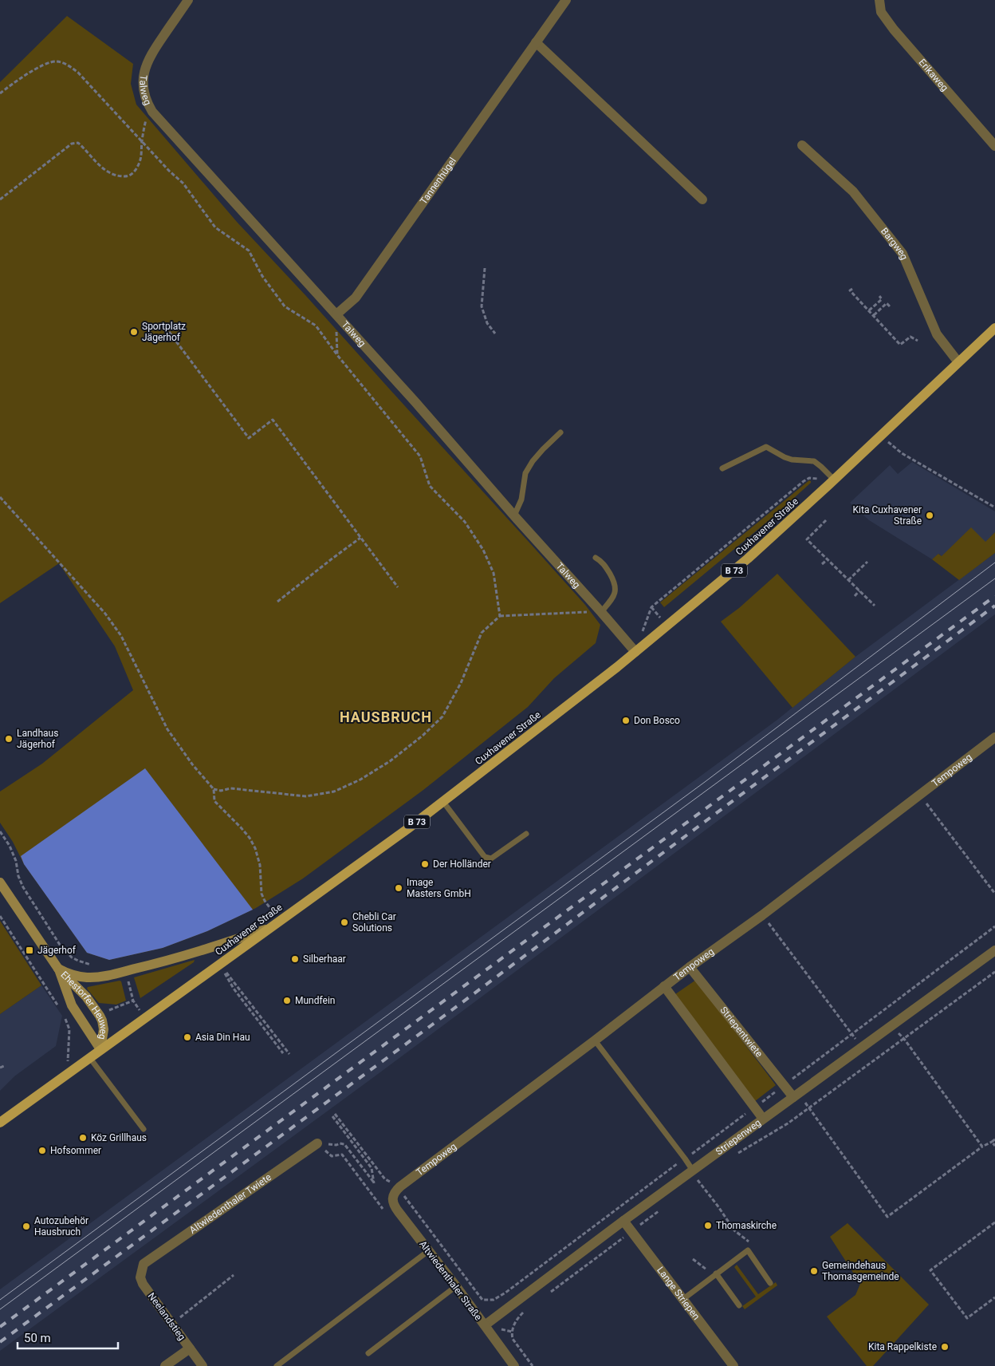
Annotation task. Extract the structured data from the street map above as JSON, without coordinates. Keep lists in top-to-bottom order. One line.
{"streets":{"main road":["Cuxhavener Straße","B 73","Ehestorfer Heuweg"],"street":["Erikaweg","Talweg","Tannenhügel","Bargweg","Tempoweg","Striepentwiete","Striepenweg","Altwiedenthaler Twiete","Altwiedenthaler Straße","Lange Striepen","Neelandstieg"]},"crossings":[["Talweg","Tannenhügel"],["Talweg","Cuxhavener Straße"],["Bargweg","Cuxhavener Straße"],["Cuxhavener Straße","Ehestorfer Heuweg"],["Tempoweg","Striepentwiete"],["Tempoweg","Altwiedenthaler Straße"],["Striepentwiete","Striepenweg"],["Striepenweg","Altwiedenthaler Straße"],["Striepenweg","Lange Striepen"],["Altwiedenthaler Twiete","Neelandstieg"]],"districts":["HAUSBRUCH"],"places":{"other":["Sportplatz Jägerhof","Kita Cuxhavener Straße","Don Bosco","Landhaus Jägerhof","Der Holländer","Image Masters GmbH","Chebli Car Solutions","Silberhaar","Mundfein","Asia Din Hau","Köz Grillhaus","Hofsommer","Thomaskirche","Autozubehör Hausbruch","Gemeindehaus Thomasgemeinde","Kita Rappelkiste"],"transit":["Jägerhof"]},"scale_bar":"50 m"}
